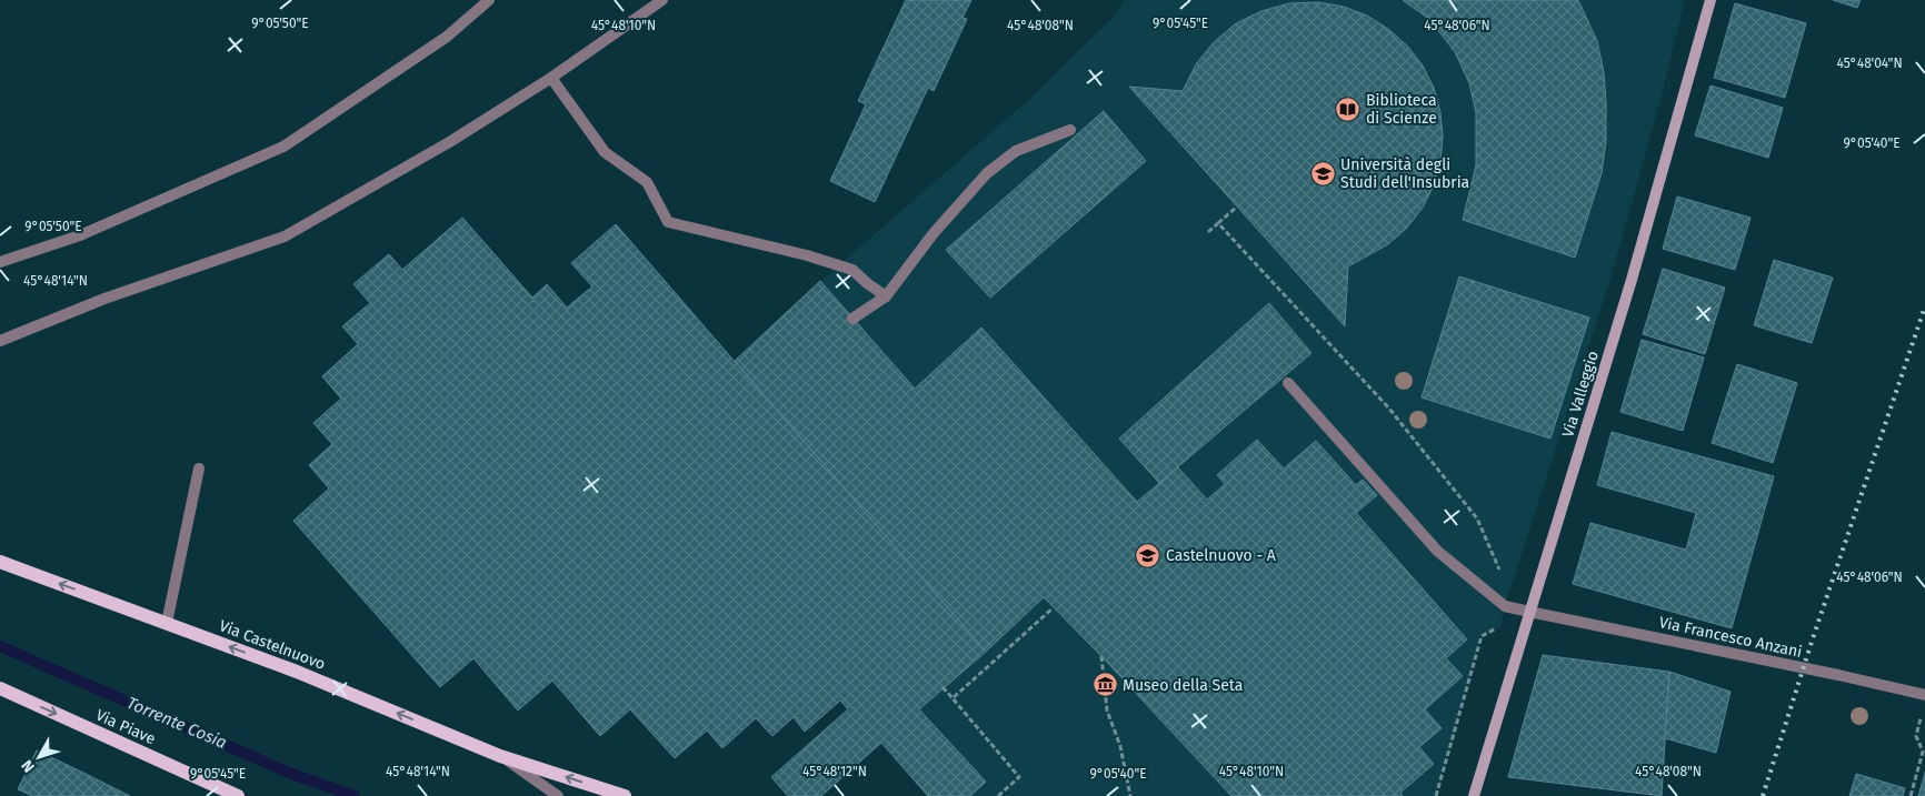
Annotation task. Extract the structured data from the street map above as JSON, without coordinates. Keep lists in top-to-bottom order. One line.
{"streets":{"main road":["Via Castelnuovo","Via Piave"],"street":["Via Valleggio","Via Francesco Anzani"]},"crossings":[["Via Valleggio","Via Francesco Anzani"]],"one_way":["Via Castelnuovo","Via Piave"],"water":["Torrente Cosia"],"places":{"library":["Biblioteca di Scienze"],"school or university":["Università degli Studi dell'Insubria","Castelnuovo - A"],"museum":["Museo della Seta"]},"north":"bottom left","coordinates":["9°05'50\"E","9°05'45\"E","45°48'10\"N","45°48'08\"N","45°48'06\"N","45°48'04\"N","9°05'40\"E","45°48'14\"N","45°48'12\"N"]}
